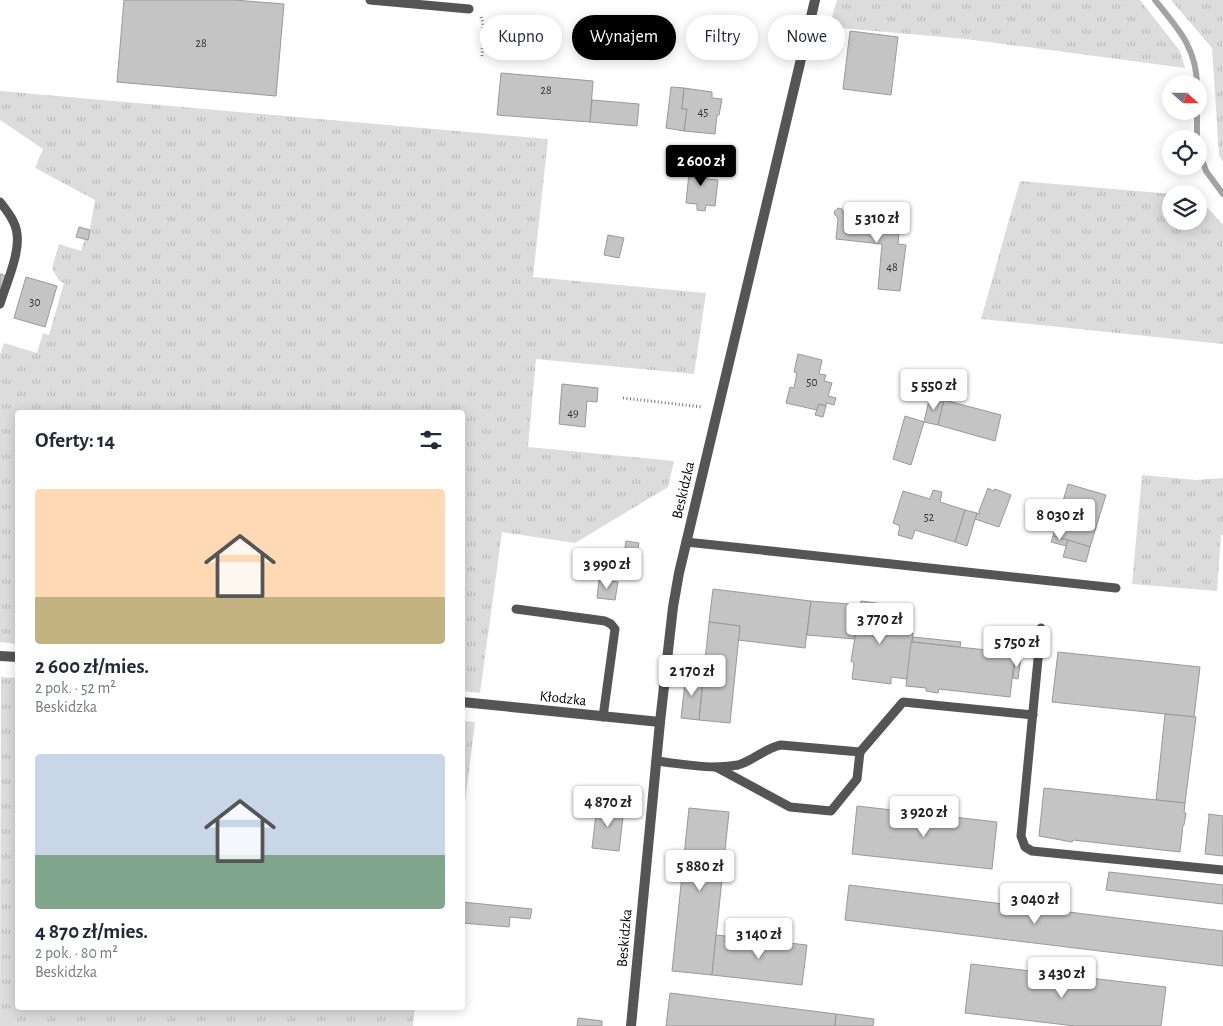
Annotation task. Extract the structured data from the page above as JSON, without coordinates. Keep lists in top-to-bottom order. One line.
{"streets":{"street":["Beskidzka","Kłodzka"]},"crossings":[["Beskidzka","Kłodzka"]],"house_numbers":["28","28","45","48","30","50","49","52"],"north":"right","page":{"chip":["Kupno","Wynajem","Filtry","Nowe"],"price":["2 600 zł","5 310 zł","5 550 zł","8 030 zł","3 990 zł","3 770 zł","5 750 zł","2 170 zł","4 870 zł","3 920 zł","5 880 zł","3 040 zł","3 140 zł","3 430 zł"],"heading":"Oferty: 14","list":[{"name":"2 600 zł/mies.","note":"2 pok. · 52 m² · Beskidzka"},{"name":"4 870 zł/mies.","note":"2 pok. · 80 m² · Beskidzka"}]}}
